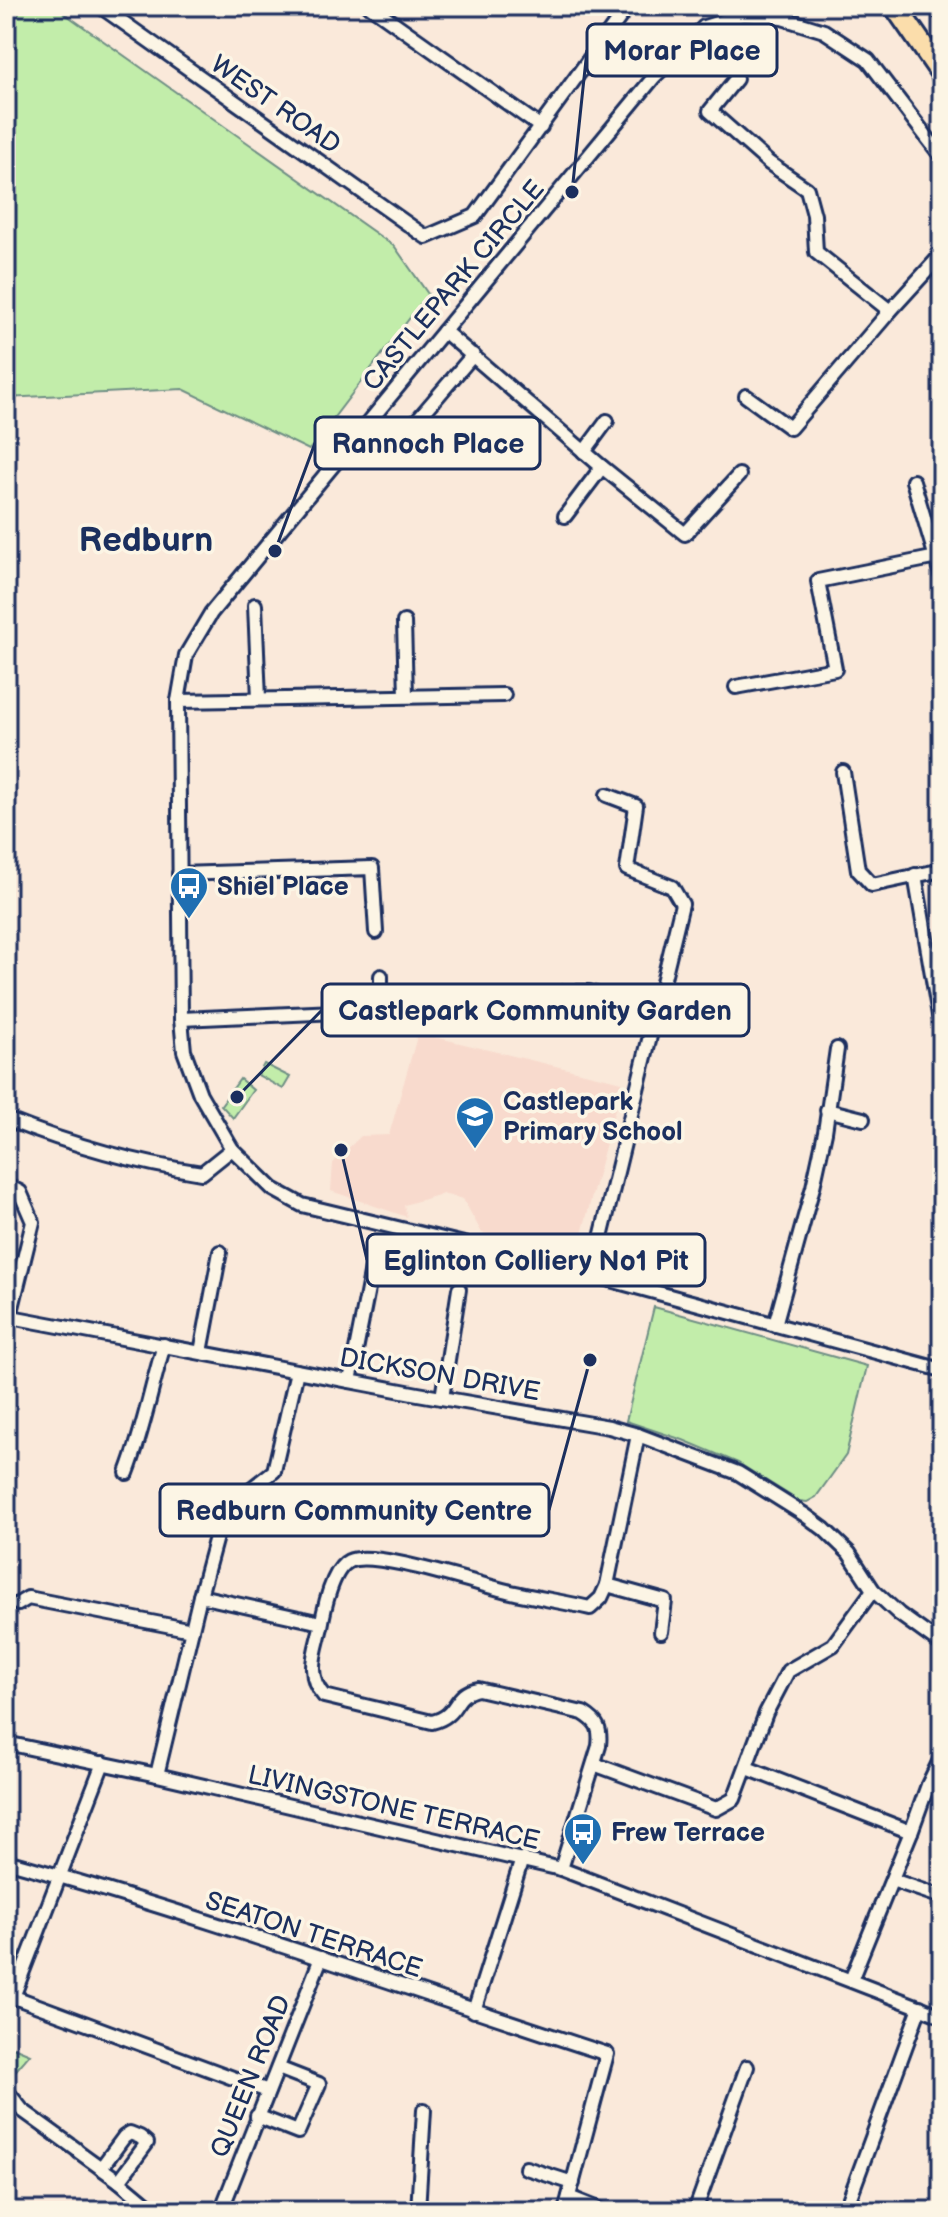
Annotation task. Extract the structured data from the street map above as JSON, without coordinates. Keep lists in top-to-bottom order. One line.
{"streets":{"street":["WEST ROAD","CASTLEPARK CIRCLE","DICKSON DRIVE","LIVINGSTONE TERRACE","SEATON TERRACE","QUEEN ROAD"]},"crossings":[["SEATON TERRACE","QUEEN ROAD"]],"districts":["Redburn"],"places":{"other":["Morar Place","Rannoch Place","Castlepark Community Garden","Eglinton Colliery No1 Pit","Redburn Community Centre"],"bus stop":["Shiel Place","Frew Terrace"],"school or university":["Castlepark Primary School"]}}
